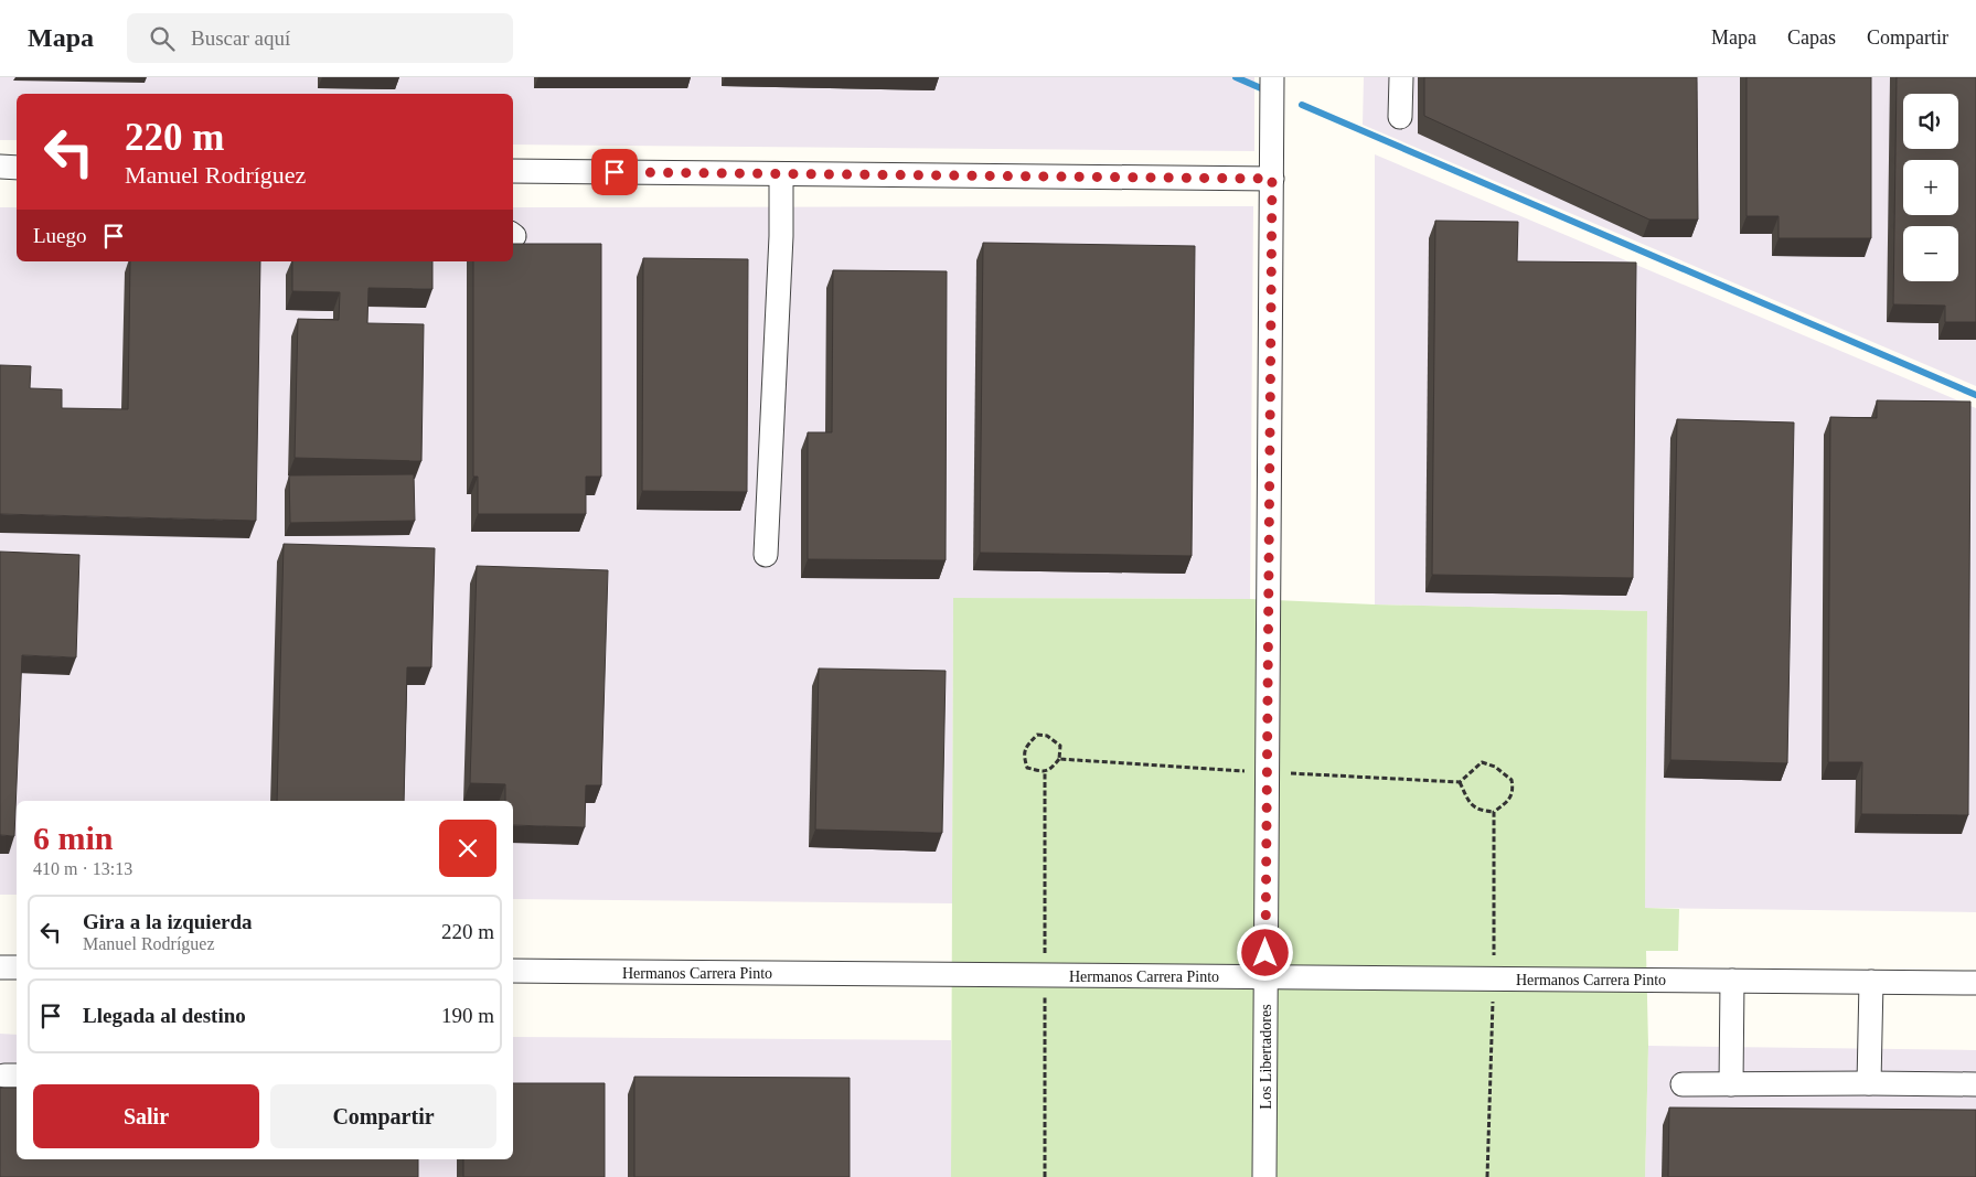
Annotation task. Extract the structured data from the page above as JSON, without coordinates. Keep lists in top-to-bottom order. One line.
{"streets":{"street":["Hermanos Carrera Pinto","Los Libertadores"]},"crossings":[["Hermanos Carrera Pinto","Los Libertadores"]],"page":{"header":"Mapa","search":"Buscar aquí","nav":["Mapa","Capas","Compartir"],"map_buttons":["+","−"],"turn":["220 m","Manuel Rodríguez"],"then":"Luego","heading":["6 min","410 m · 13:13"],"list":[{"name":"Gira a la izquierda","note":"Manuel Rodríguez","value":"220 m"},{"name":"Llegada al destino","value":"190 m"}],"buttons":["Salir","Compartir"]}}
